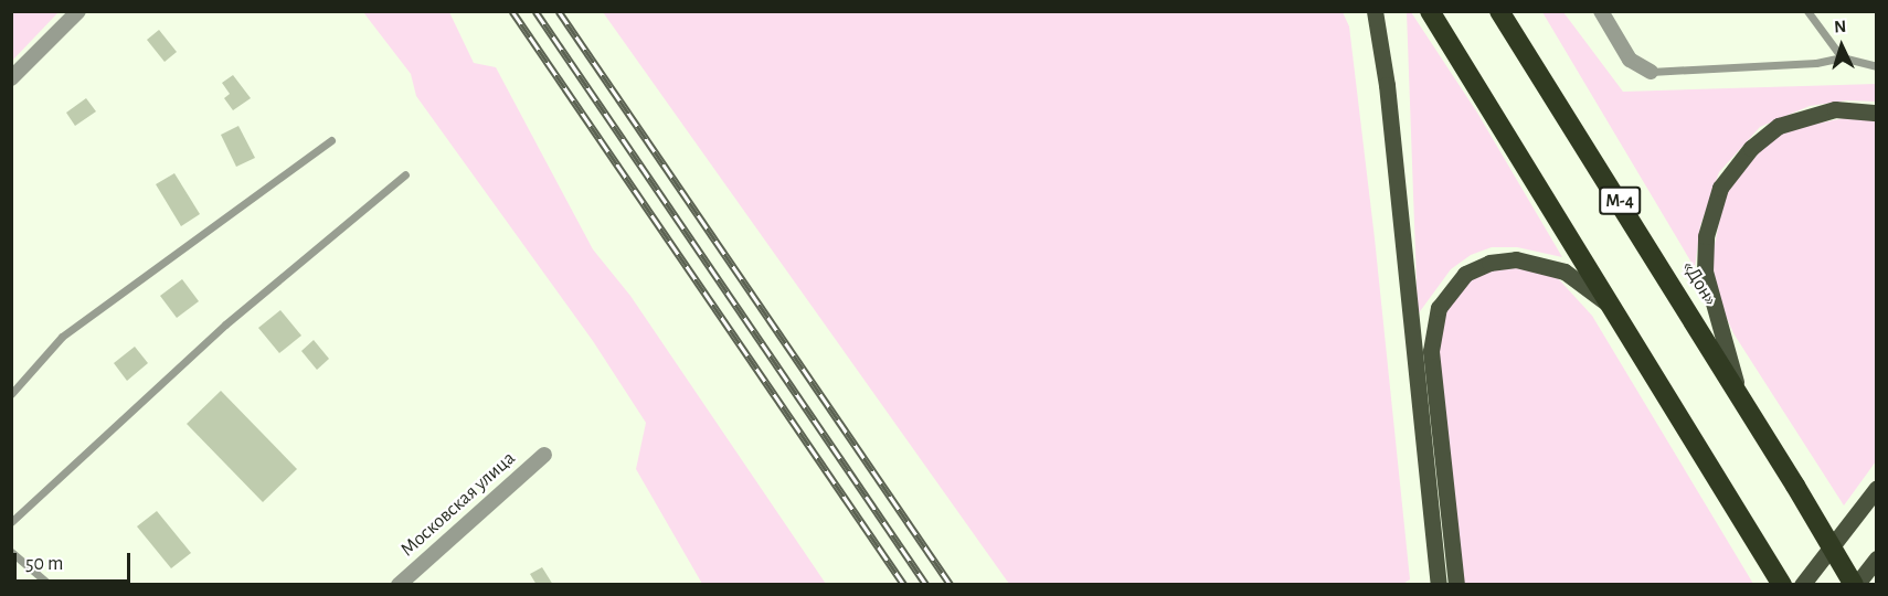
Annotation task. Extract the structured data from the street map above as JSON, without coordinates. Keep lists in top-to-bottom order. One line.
{"streets":{"highway":["М-4","«Дон»"],"street":["Московская улица"]},"scale_bar":"50 m","north":"top"}
